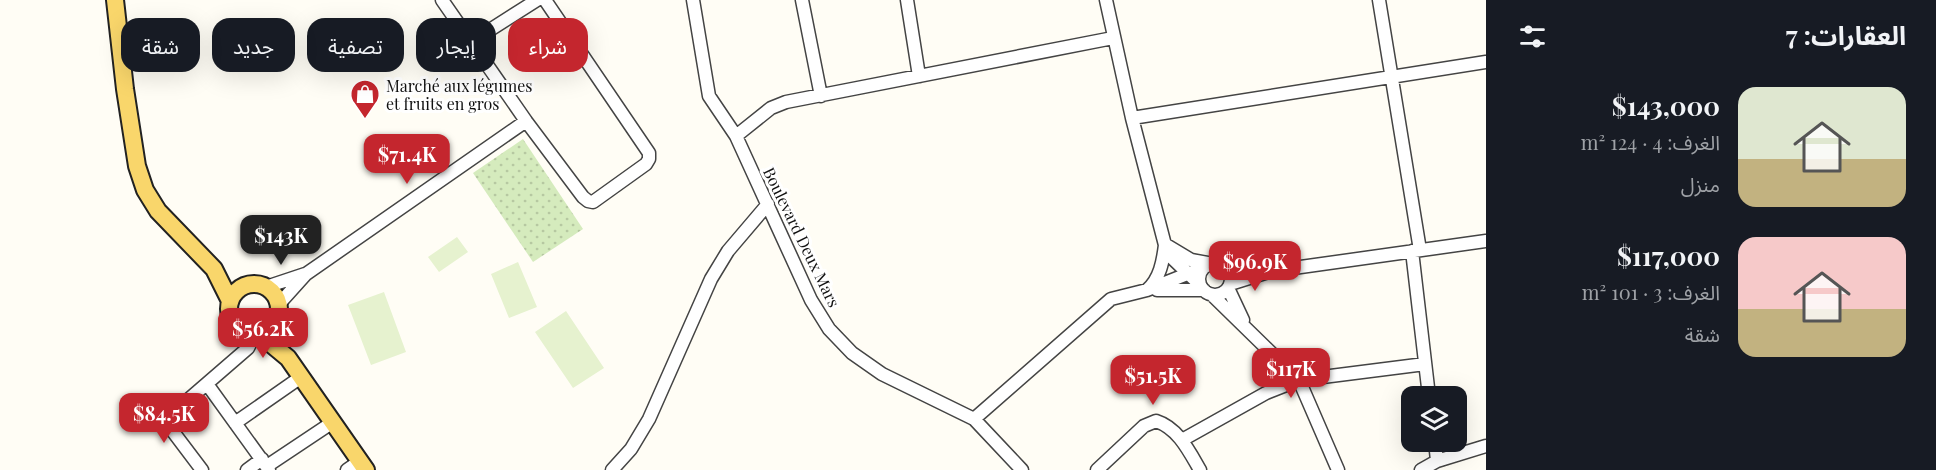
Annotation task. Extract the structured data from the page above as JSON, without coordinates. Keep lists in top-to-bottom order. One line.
{"streets":{"street":["Boulevard Deux Mars"]},"places":{"shop":["Marché aux légumes et fruits en gros"]},"page":{"heading":"العقارات: 7","chip":["شراء","إيجار","تصفية","جديد","شقة"],"list":[{"name":"$143,000","note":"الغرف: 4 · 124 m² · منزل"},{"name":"$117,000","note":"الغرف: 3 · 101 m² · شقة"}],"price":["$71.4K","$143K","$96.9K","$56.2K","$117K","$51.5K","$84.5K"]}}
